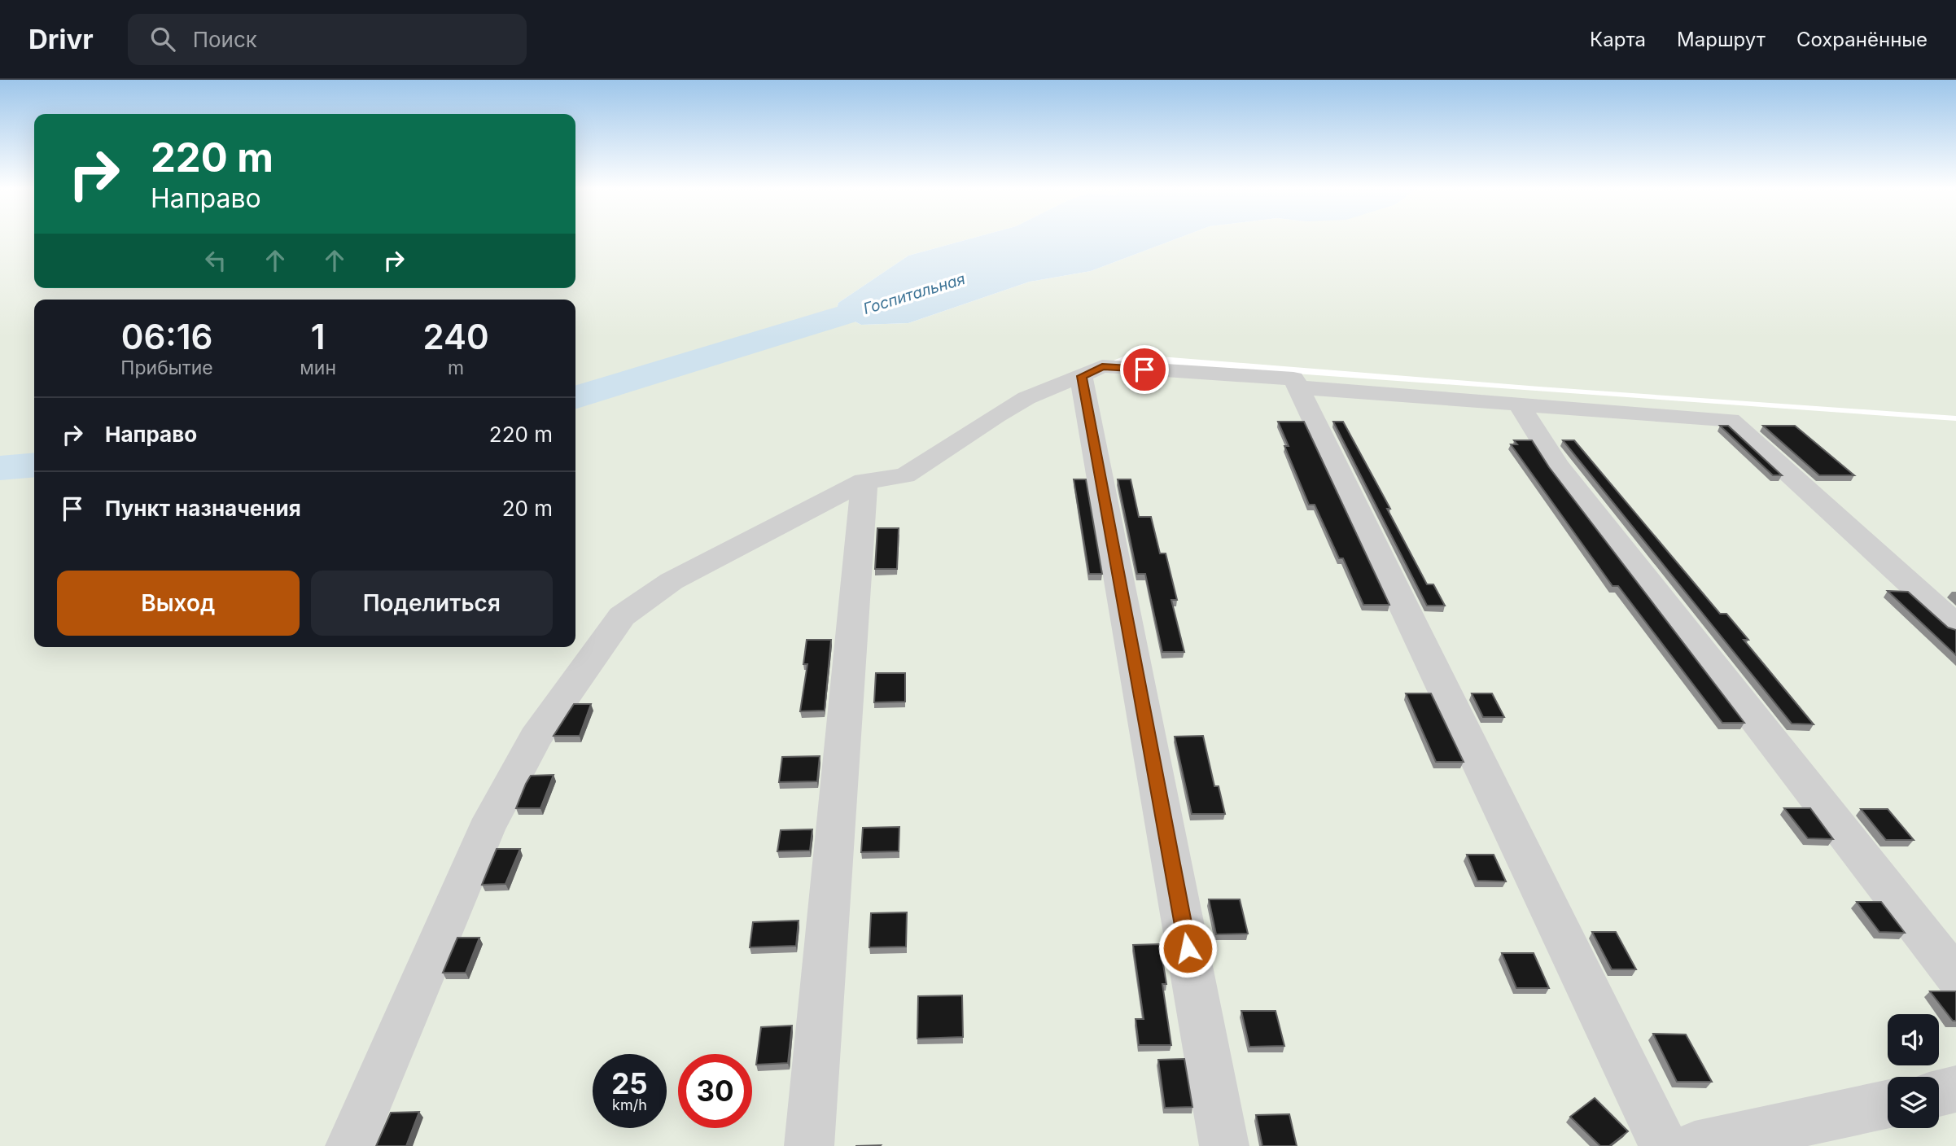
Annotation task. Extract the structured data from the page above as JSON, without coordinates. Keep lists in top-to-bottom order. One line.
{"water":["Госпитальная"],"page":{"header":"Drivr","search":"Поиск","nav":["Карта","Маршрут","Сохранённые"],"turn":["220 m","Направо"],"eta":["06:16","Прибытие","1","мин","240","m"],"list":[{"name":"Направо","value":"220 m"},{"name":"Пункт назначения","value":"20 m"}],"buttons":["Выход","Поделиться"],"speed":"25 km/h","limit":"30"}}
